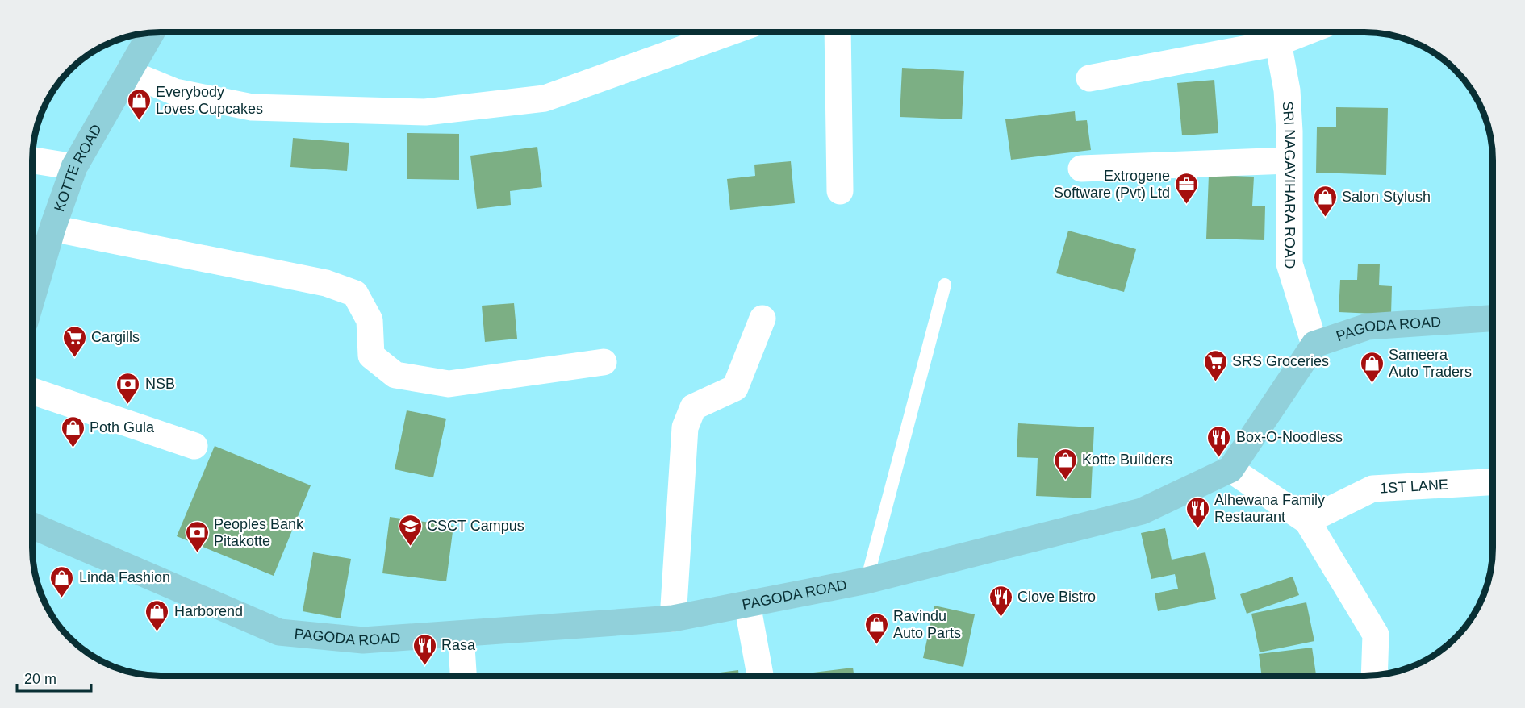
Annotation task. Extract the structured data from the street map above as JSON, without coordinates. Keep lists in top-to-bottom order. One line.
{"streets":{"main road":["KOTTE ROAD","PAGODA ROAD"],"street":["SRI NAGAVIHARA ROAD","1ST LANE"]},"crossings":[["SRI NAGAVIHARA ROAD","PAGODA ROAD"]],"places":{"shop":["Everybody Loves Cupcakes","Salon Stylush","Sameera Auto Traders","Poth Gula","Kotte Builders","Linda Fashion","Harborend","Ravindu Auto Parts"],"office":["Extrogene Software (Pvt) Ltd"],"supermarket":["Cargills","SRS Groceries"],"bank":["NSB","Peoples Bank Pitakotte"],"restaurant":["Box-O-Noodless","Alhewana Family Restaurant","Clove Bistro","Rasa"],"school or university":["CSCT Campus"]},"scale_bar":"20 m"}
